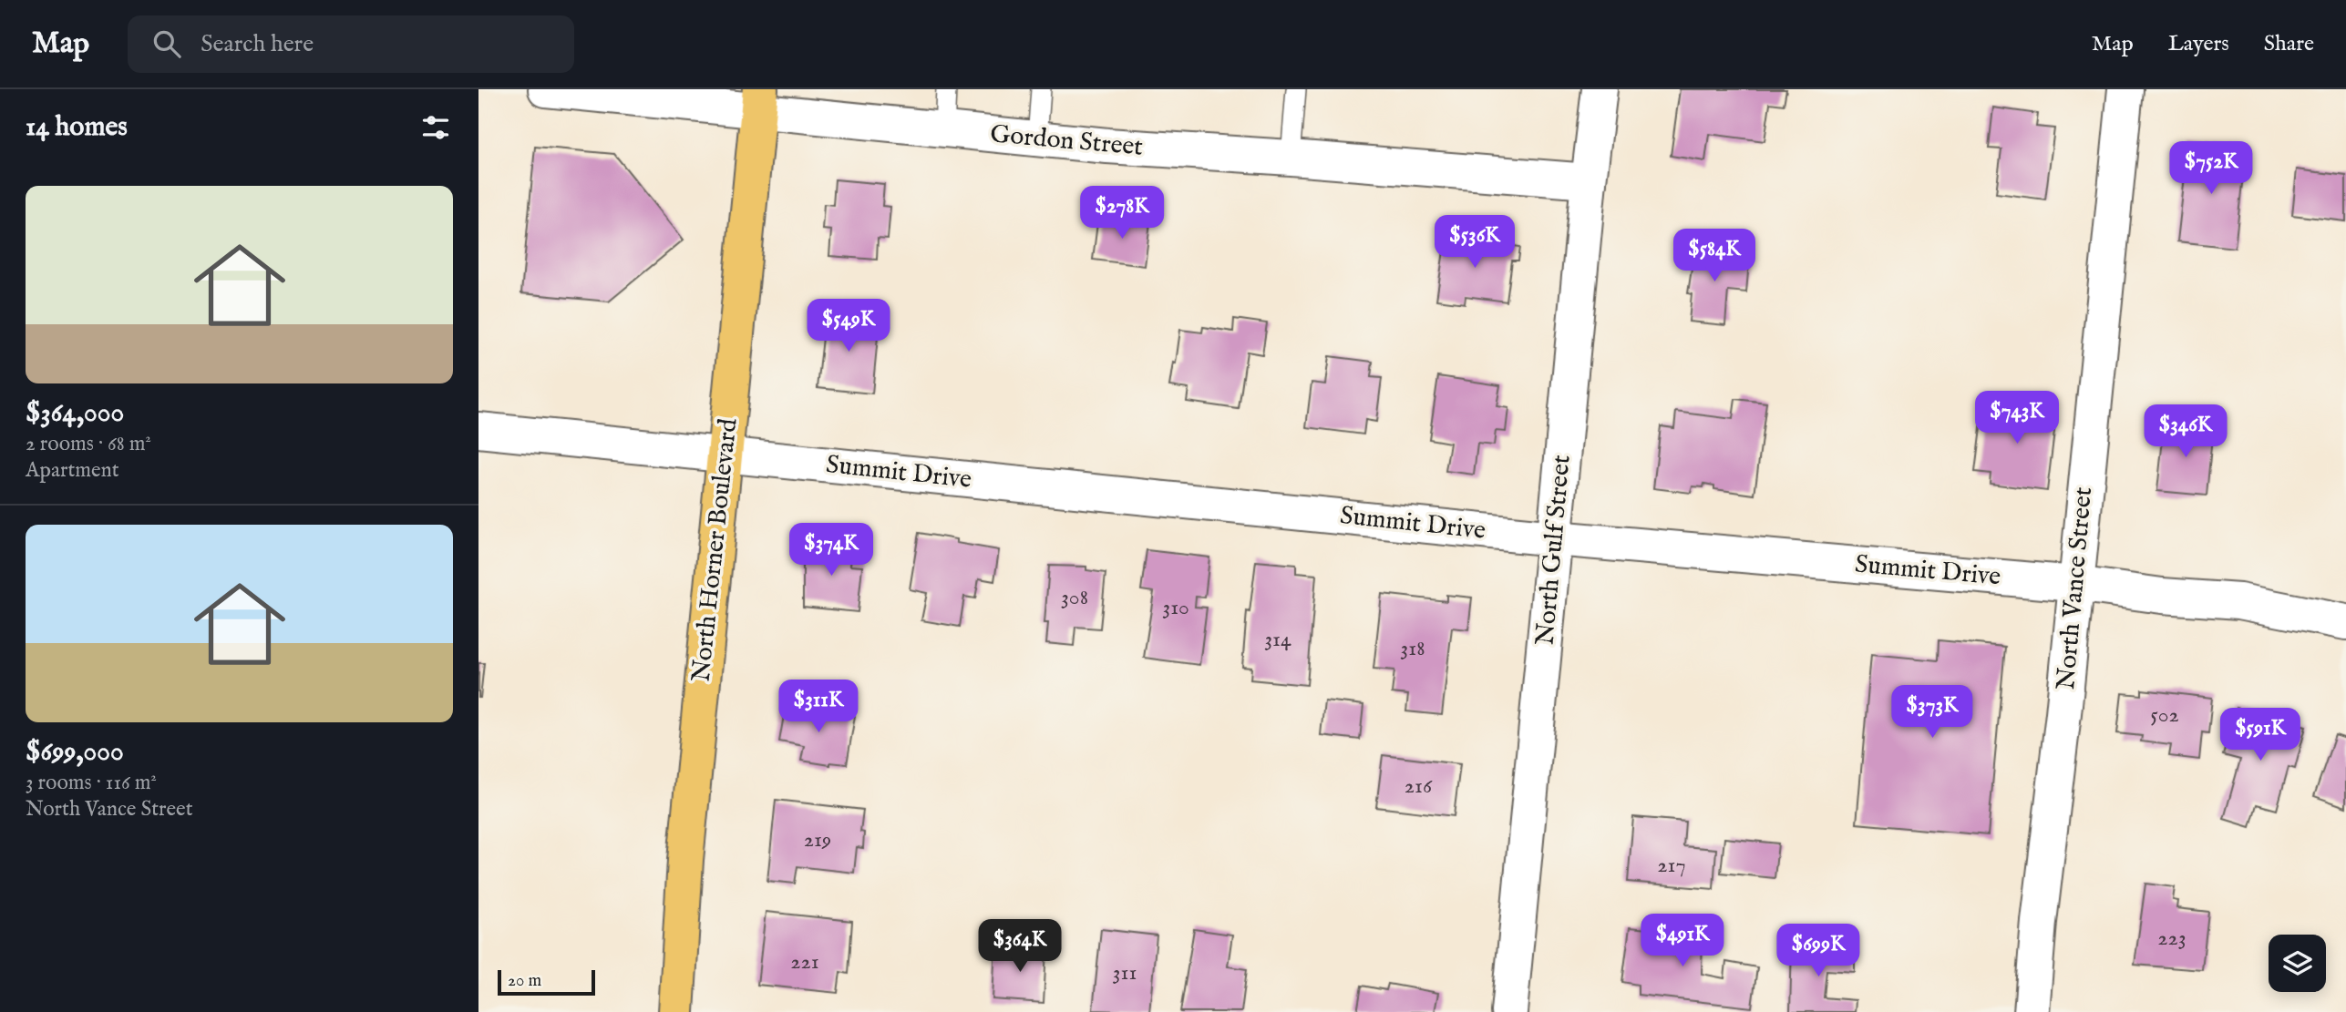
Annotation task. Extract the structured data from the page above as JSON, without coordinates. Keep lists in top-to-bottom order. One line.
{"streets":{"main road":["North Horner Boulevard"],"street":["Gordon Street","Summit Drive","North Gulf Street","North Vance Street"]},"crossings":[["Gordon Street","North Horner Boulevard"],["Gordon Street","North Gulf Street"],["Summit Drive","North Horner Boulevard"],["Summit Drive","North Gulf Street"],["Summit Drive","North Vance Street"]],"house_numbers":["308","310","314","318","502","216","219","217","223","221","311"],"scale_bar":"20 m","page":{"header":"Map","search":"Search here","nav":["Map","Layers","Share"],"heading":"14 homes","price":["$752K","$278K","$536K","$584K","$549K","$743K","$346K","$374K","$311K","$373K","$591K","$491K","$364K","$699K"],"list":[{"name":"$364,000","note":"2 rooms · 68 m² · Apartment"},{"name":"$699,000","note":"3 rooms · 116 m² · North Vance Street"}],"scale":"20 m"}}
